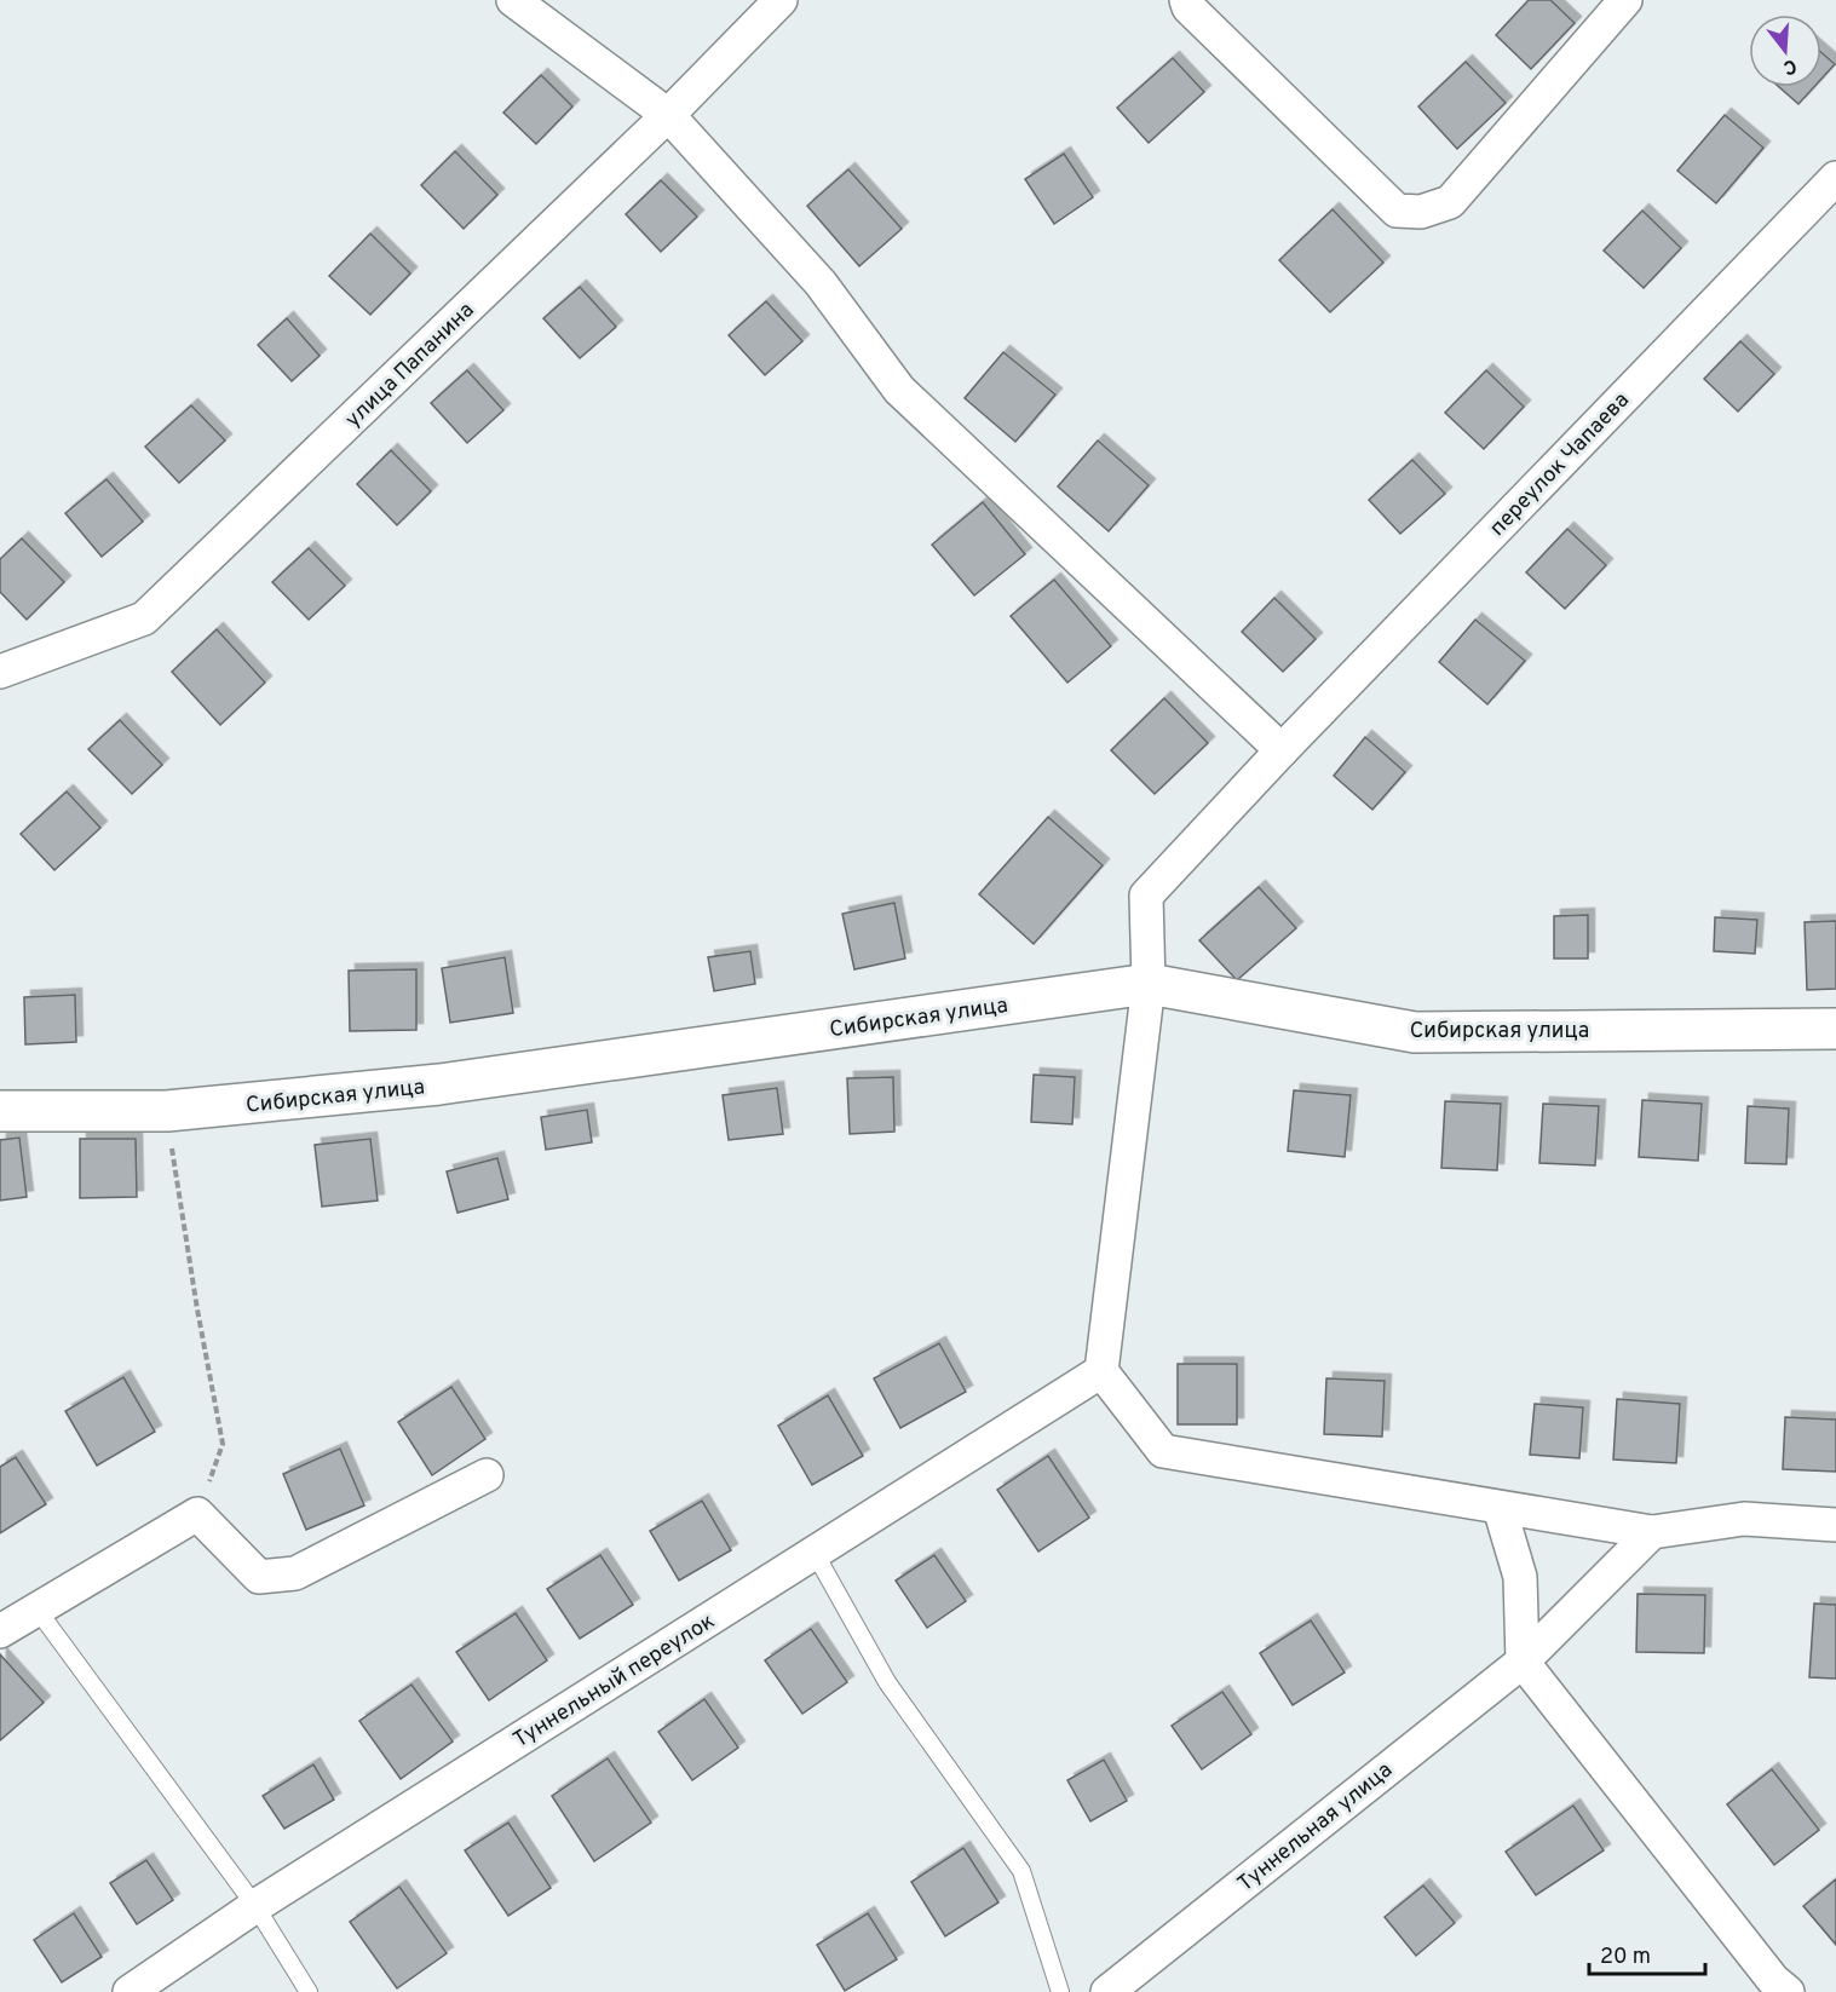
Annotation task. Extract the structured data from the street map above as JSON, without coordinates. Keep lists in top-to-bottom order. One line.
{"streets":{"street":["улица Папанина","переулок Чапаева","Сибирская улица","Туннельный переулок","Туннельная улица"]},"crossings":[["переулок Чапаева","Сибирская улица"],["переулок Чапаева","Туннельный переулок"]],"scale_bar":"20 m","north":"bottom"}
